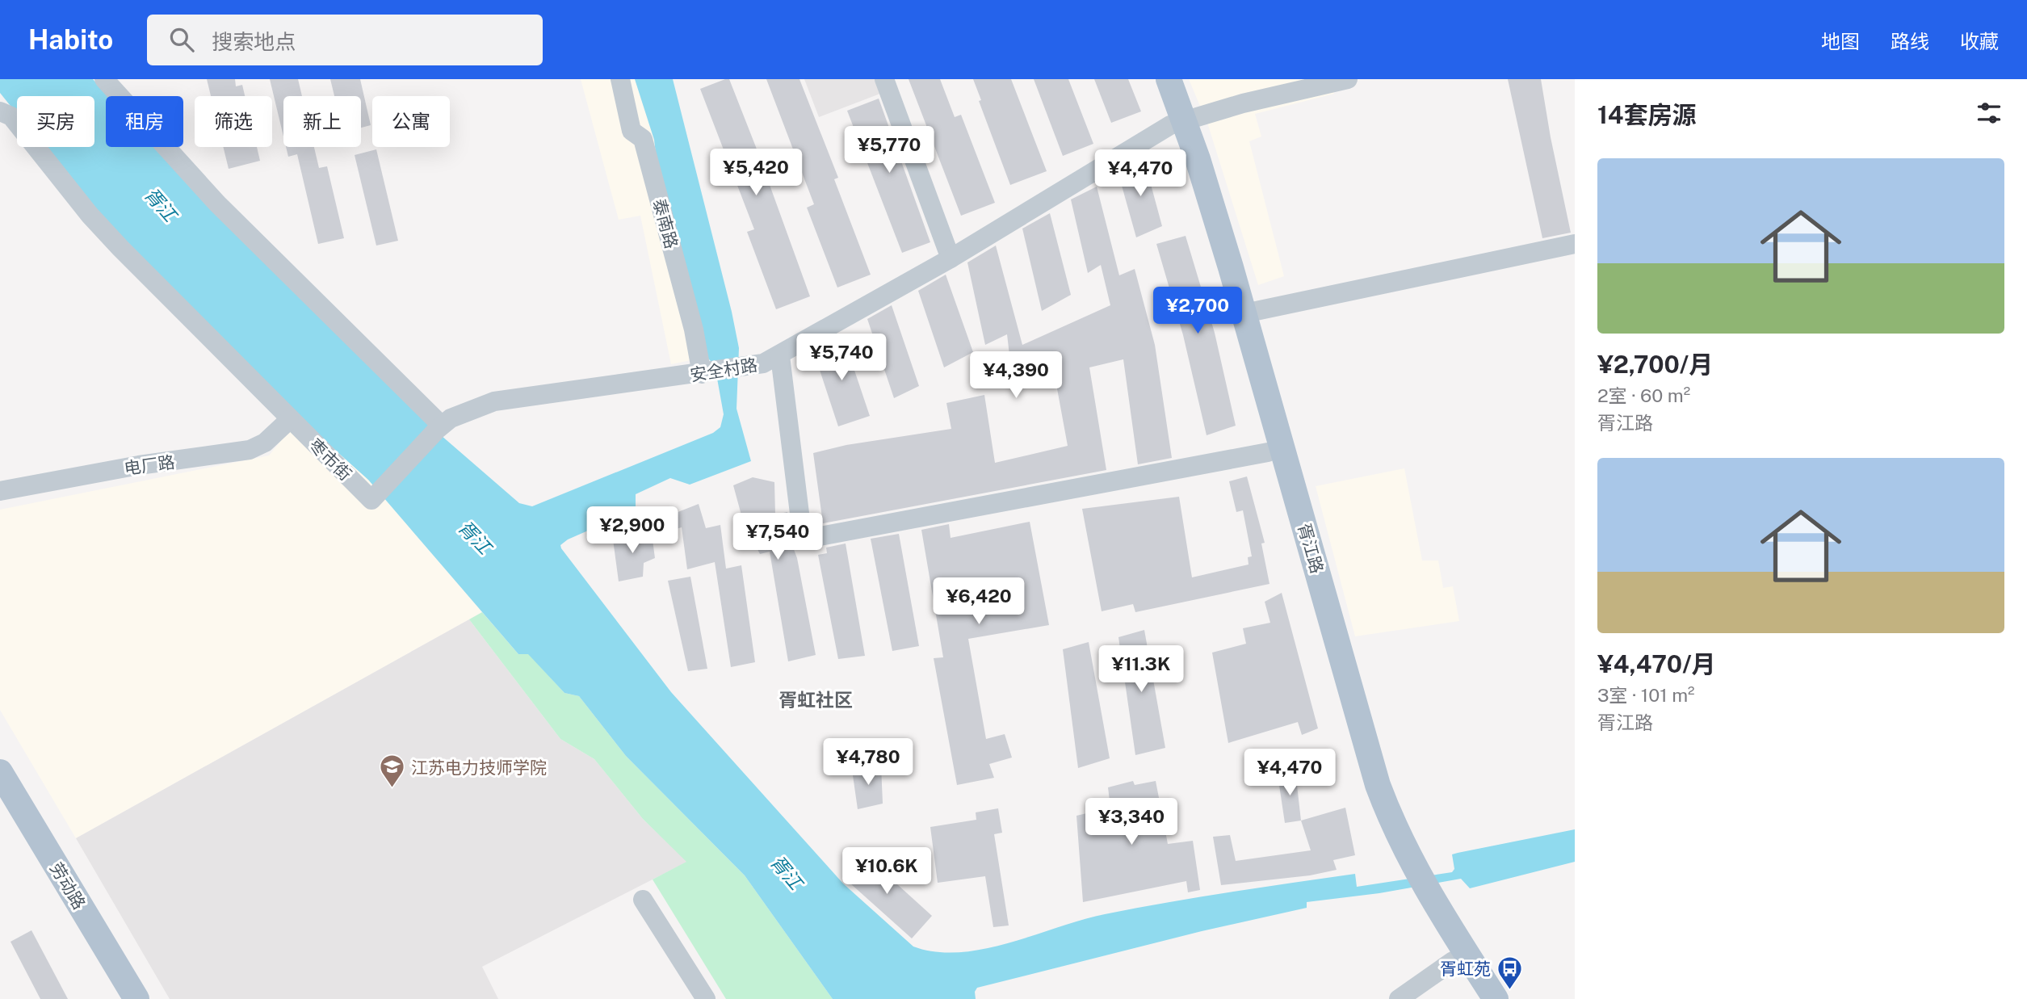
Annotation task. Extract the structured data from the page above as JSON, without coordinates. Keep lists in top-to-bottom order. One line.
{"streets":{"main road":["胥江路","劳动路"],"street":["泰南路","安全村路","枣市街","电厂路"]},"crossings":[["泰南路","安全村路"],["安全村路","枣市街"],["安全村路","胥江路"],["枣市街","电厂路"]],"districts":["胥虹社区"],"water":["胥江"],"places":{"school or university":["江苏电力技师学院"],"bus stop":["胥虹苑"]},"page":{"header":"Habito","search":"搜索地点","nav":["地图","路线","收藏"],"heading":"14套房源","chip":["买房","租房","筛选","新上","公寓"],"price":["¥5,770","¥5,420","¥4,470","¥2,700","¥5,740","¥4,390","¥2,900","¥7,540","¥6,420","¥11.3K","¥4,780","¥4,470","¥3,340","¥10.6K"],"list":[{"name":"¥2,700/月","note":"2室 · 60 m² · 胥江路"},{"name":"¥4,470/月","note":"3室 · 101 m² · 胥江路"}]}}
